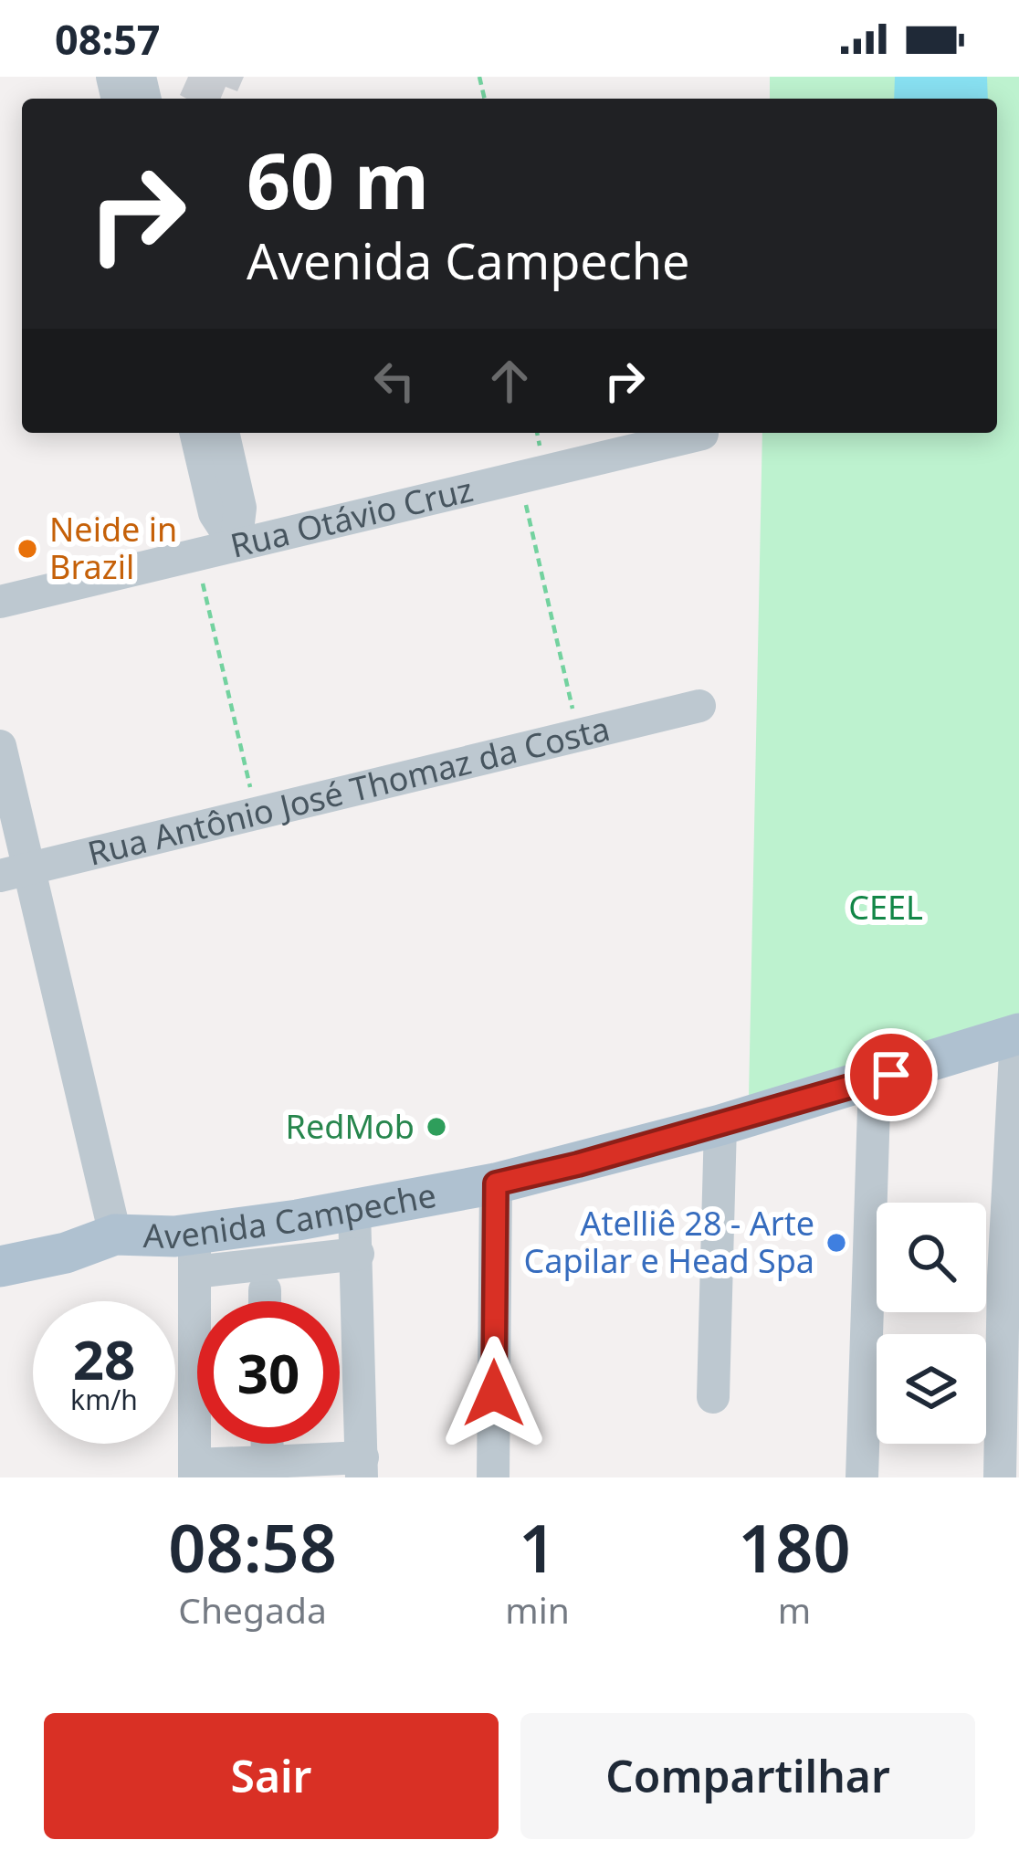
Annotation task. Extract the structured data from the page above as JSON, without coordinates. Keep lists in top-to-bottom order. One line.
{"streets":{"main road":["Avenida Campeche"],"street":["Rua Otávio Cruz","Rua Antônio José Thomaz da Costa"]},"parks":["CEEL"],"places":["Neide in Brazil","RedMob","Atelliê 28 - Arte Capilar e Head Spa"],"page":{"status":"08:57","turn":["60 m","Avenida Campeche"],"speed":"28 km/h","limit":"30","eta":["08:58","Chegada","1","min","180","m"],"buttons":["Sair","Compartilhar"]}}
